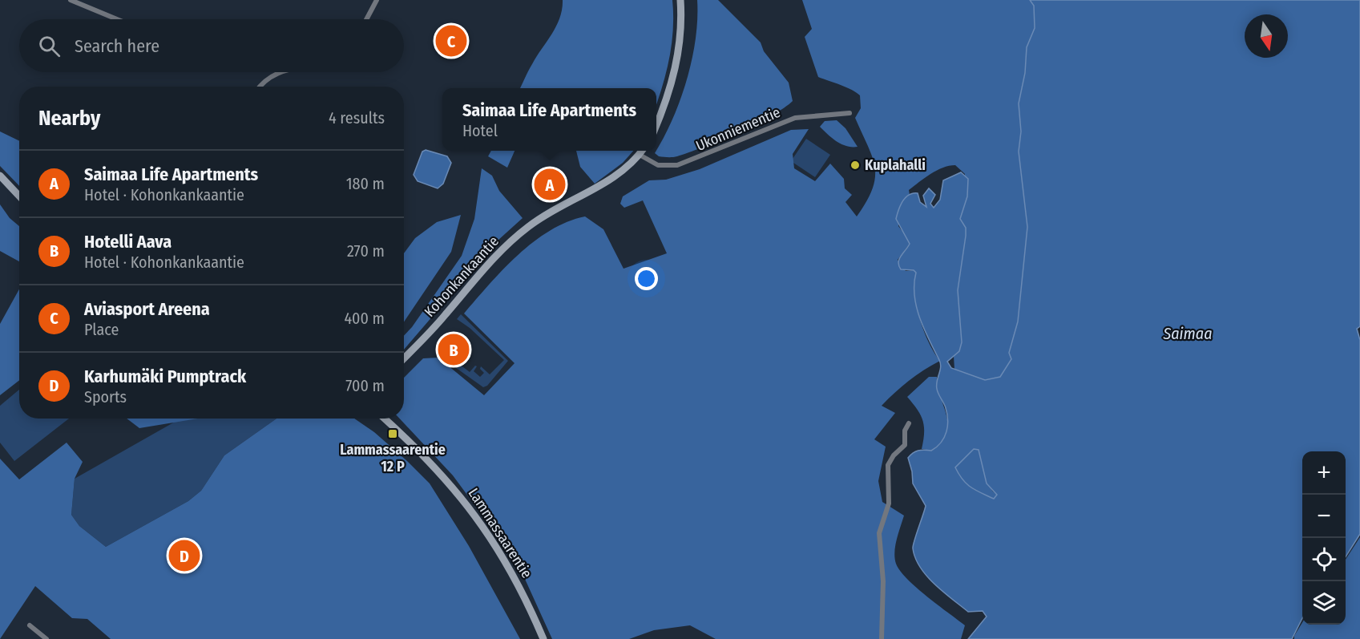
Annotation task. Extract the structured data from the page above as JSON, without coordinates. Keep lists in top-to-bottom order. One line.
{"streets":{"street":["Ukonniementie","Kohonkankaantie","Lammassaarentie"]},"crossings":[["Ukonniementie","Kohonkankaantie"]],"water":["Saimaa"],"places":{"other":["Kuplahalli"],"transit":["Lammassaarentie 12 P"]},"north":"bottom","page":{"search":"Search here","pins":["C","A","B","D"],"heading":["Nearby","4 results"],"popup":["Saimaa Life Apartments","Hotel"],"list":[{"mark":"A","name":"Saimaa Life Apartments","note":"Hotel · Kohonkankaantie","value":"180 m"},{"mark":"B","name":"Hotelli Aava","note":"Hotel · Kohonkankaantie","value":"270 m"},{"mark":"C","name":"Aviasport Areena","note":"Place","value":"400 m"},{"mark":"D","name":"Karhumäki Pumptrack","note":"Sports","value":"700 m"}],"map_buttons":["+","−"]}}
